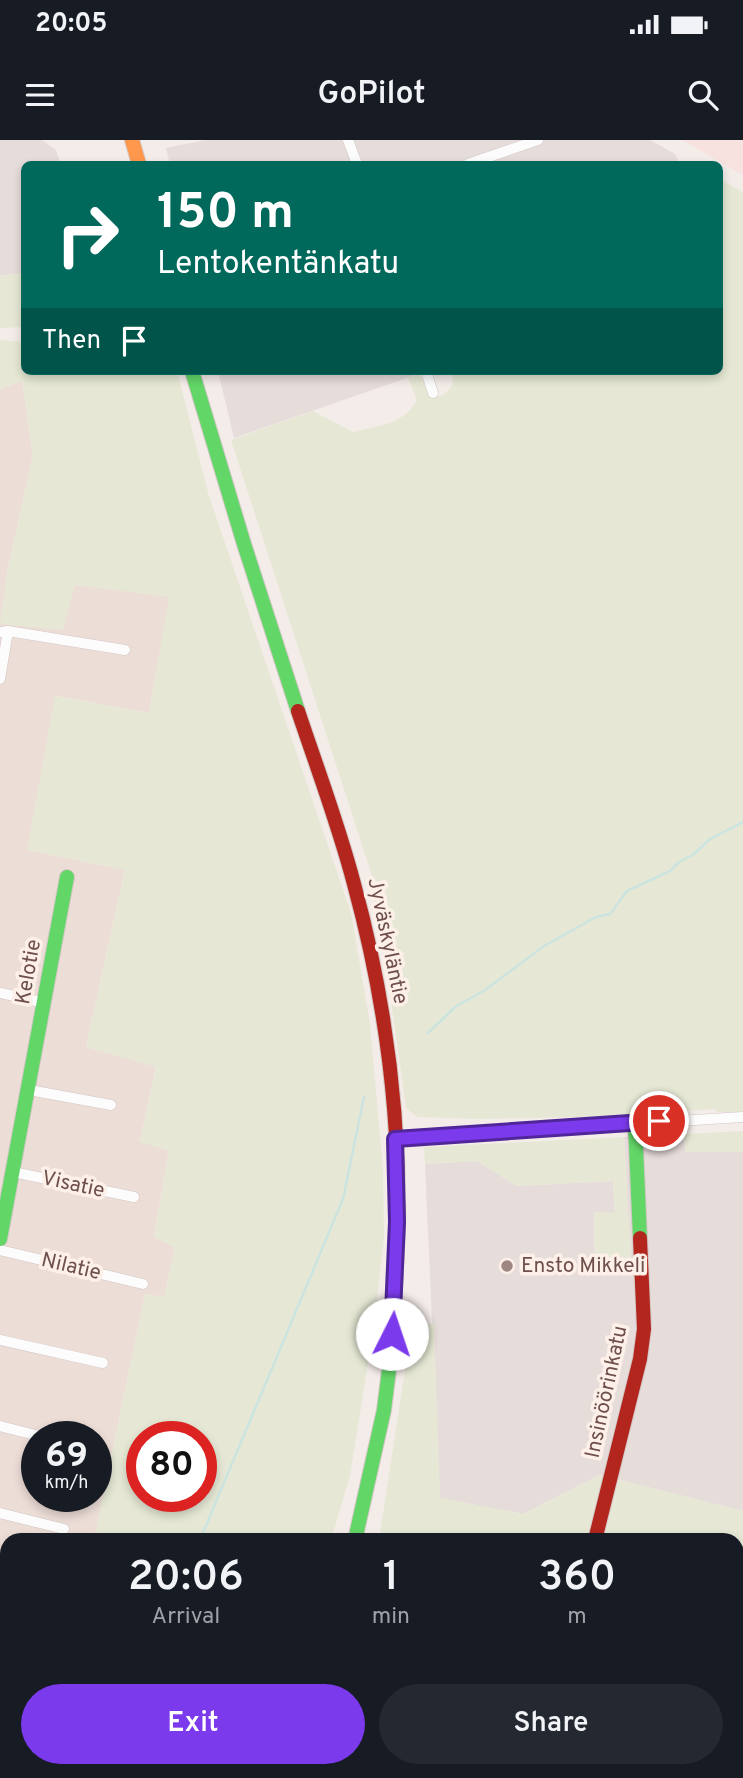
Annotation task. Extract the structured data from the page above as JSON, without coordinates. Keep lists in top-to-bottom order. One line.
{"streets":{"main road":["Jyväskyläntie","Kelotie","Insinöörinkatu"],"street":["Visatie","Nilatie"]},"crossings":[["Kelotie","Visatie"]],"places":["Ensto Mikkeli"],"page":{"status":"20:05","header":"GoPilot","turn":["150 m","Lentokentänkatu"],"then":"Then","speed":"69 km/h","limit":"80","eta":["20:06","Arrival","1","min","360","m"],"buttons":["Exit","Share"]}}
